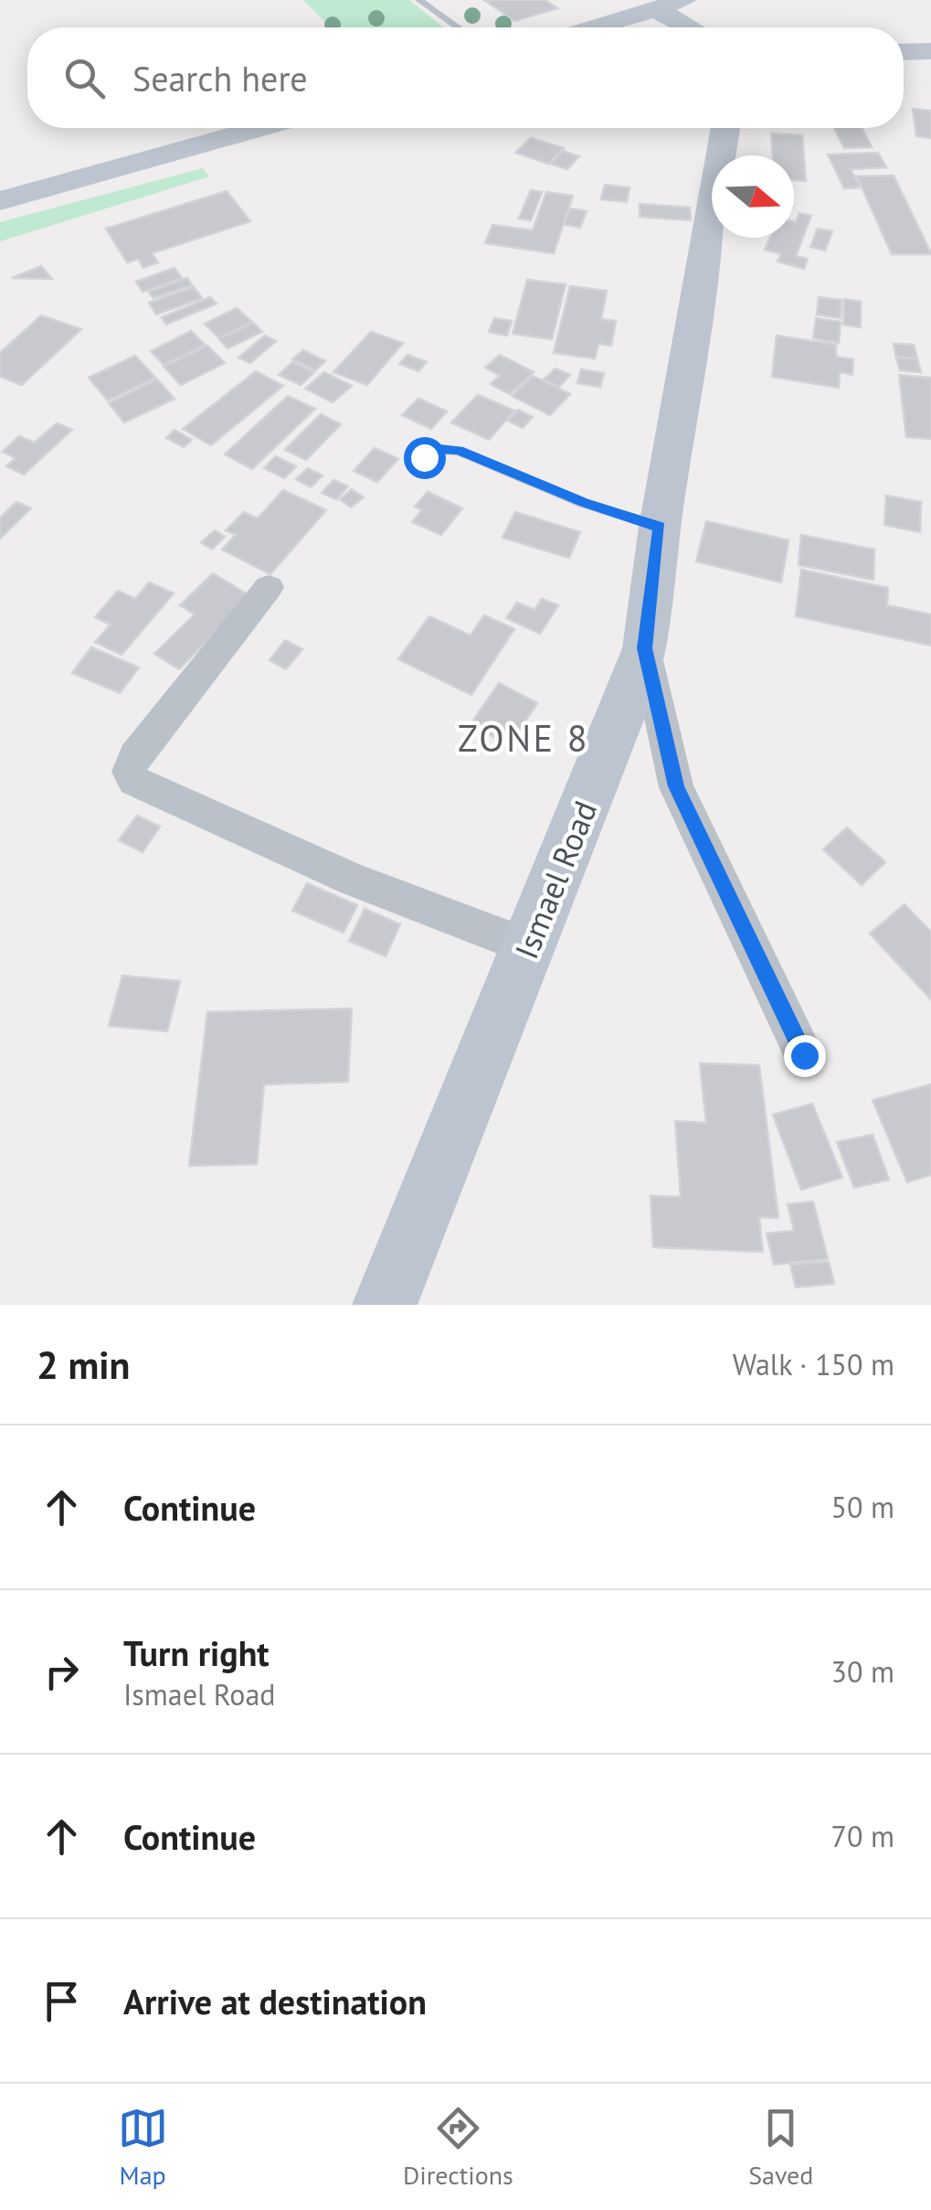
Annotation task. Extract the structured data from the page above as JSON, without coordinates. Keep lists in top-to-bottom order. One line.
{"streets":{"street":["Ismael Road"]},"districts":["ZONE 8"],"north":"right","page":{"search":"Search here","heading":["2 min","Walk · 150 m"],"list":[["Continue","50 m"],["Turn right","Ismael Road","30 m"],["Continue","70 m"],"Arrive at destination"],"nav":["Map","Directions","Saved"]}}
